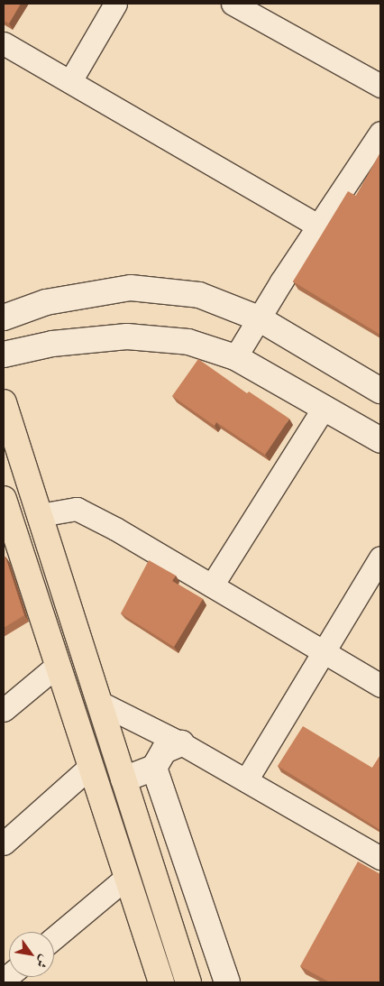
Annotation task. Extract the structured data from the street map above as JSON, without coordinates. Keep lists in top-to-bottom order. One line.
{"north":"bottom right"}
